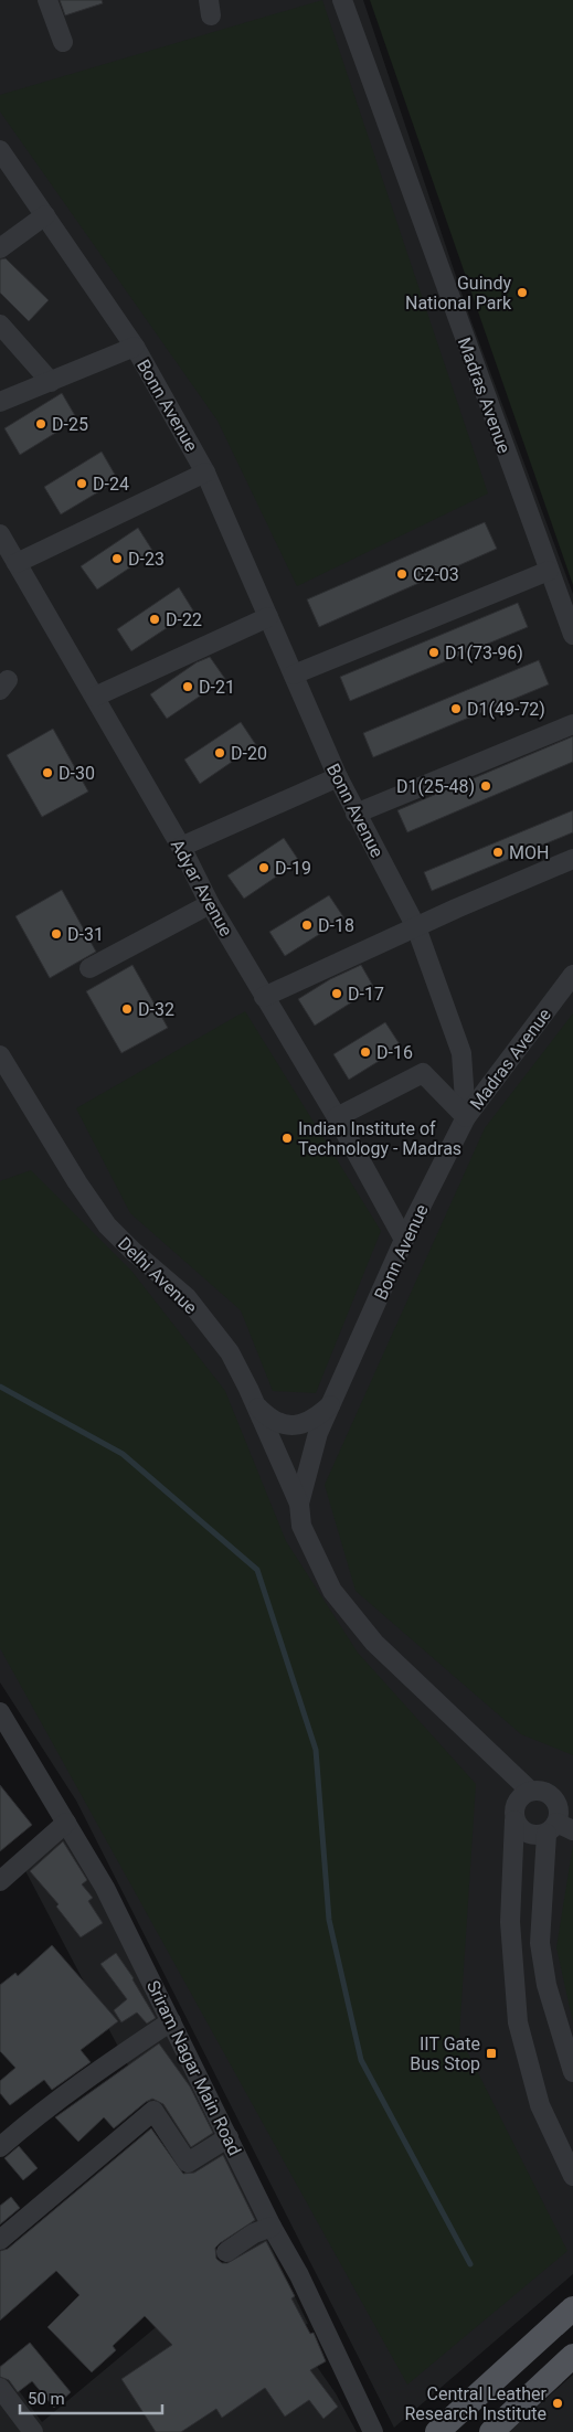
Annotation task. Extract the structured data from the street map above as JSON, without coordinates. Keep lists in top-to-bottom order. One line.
{"streets":{"street":["Madras Avenue","Bonn Avenue","Adyar Avenue","Delhi Avenue","Sriram Nagar Main Road"]},"crossings":[["Madras Avenue","Bonn Avenue"],["Bonn Avenue","Adyar Avenue"],["Bonn Avenue","Delhi Avenue"]],"places":{"other":["Guindy National Park","D-25","D-24","D-23","C2-03","D-22","D1(73-96)","D-21","D1(49-72)","D-20","D-30","D1(25-48)","MOH","D-19","D-18","D-31","D-17","D-32","D-16","Indian Institute of Technology - Madras","Central Leather Research Institute"],"transit":["IIT Gate Bus Stop"]},"scale_bar":"50 m"}
